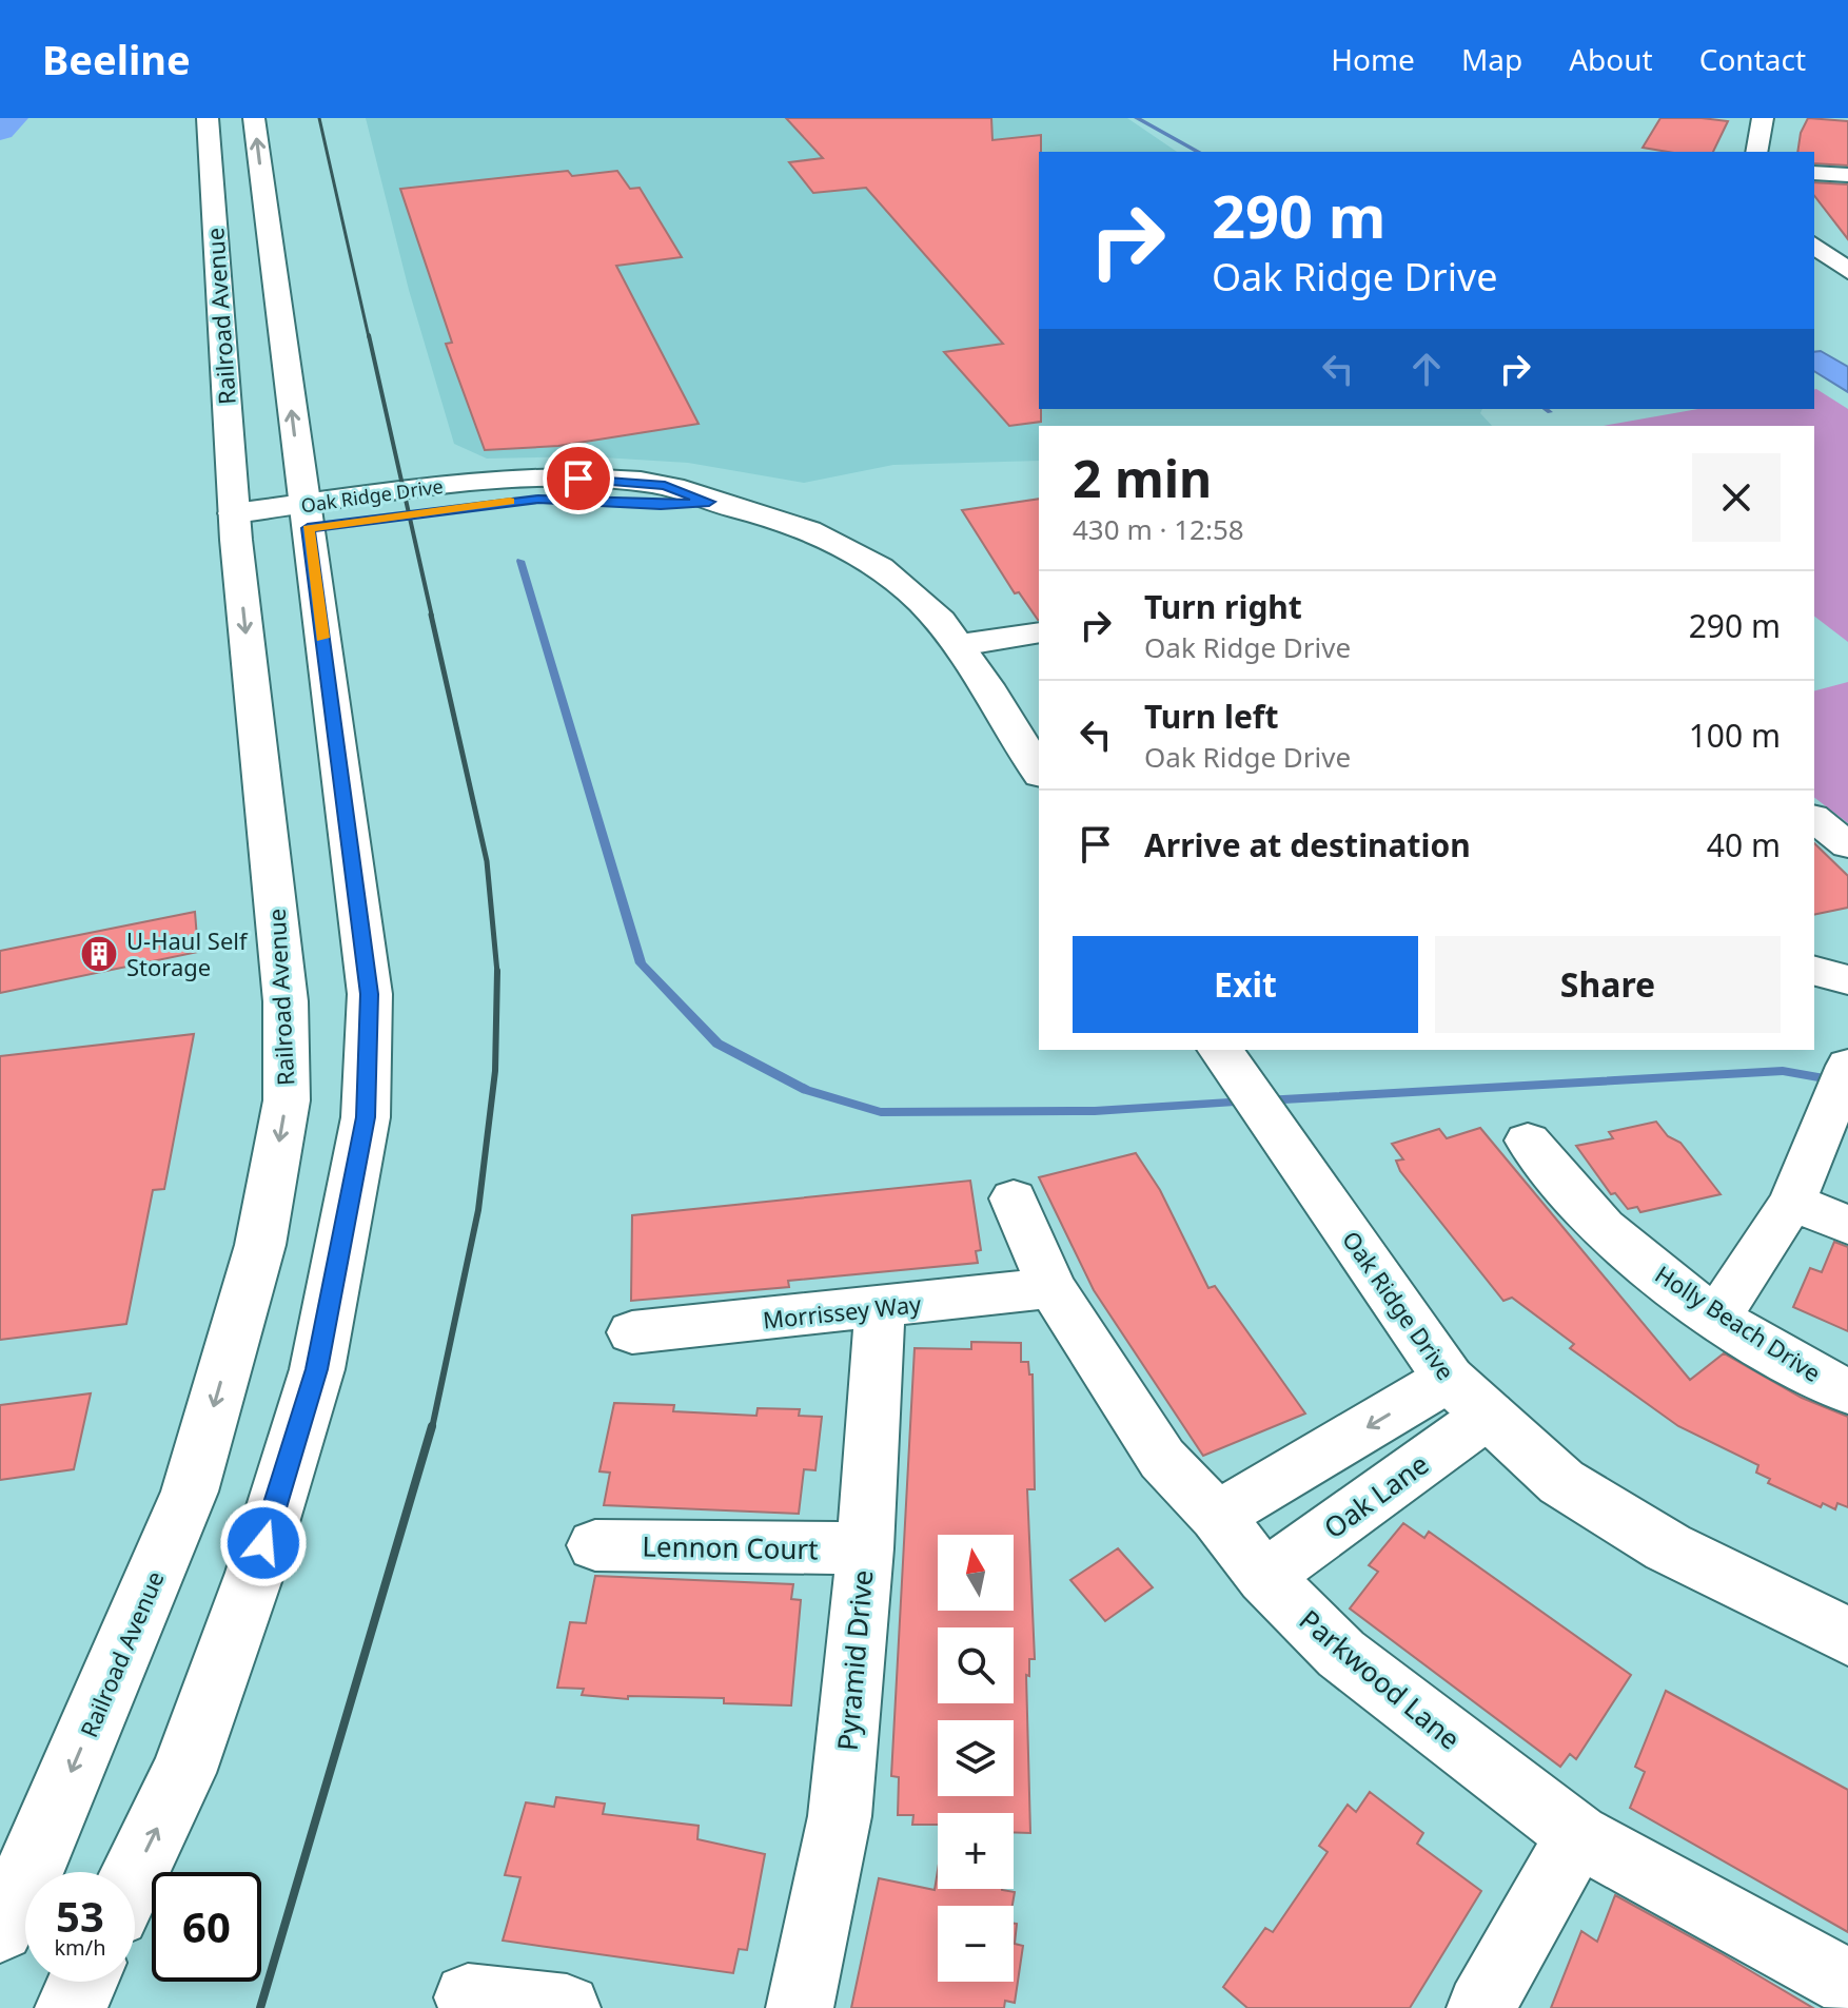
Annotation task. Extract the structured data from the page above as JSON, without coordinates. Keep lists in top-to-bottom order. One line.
{"streets":{"main road":["Railroad Avenue","Oak Ridge Drive"],"street":["Morrissey Way","Holly Beach Drive","Oak Lane","Lennon Court","Pyramid Drive","Parkwood Lane"]},"crossings":[["Railroad Avenue","Oak Ridge Drive"],["Oak Ridge Drive","Oak Lane"],["Morrissey Way","Pyramid Drive"],["Morrissey Way","Parkwood Lane"],["Oak Lane","Parkwood Lane"],["Lennon Court","Pyramid Drive"]],"places":{"building":["U-Haul Self Storage"]},"north":"top","page":{"header":"Beeline","nav":["Home","Map","About","Contact"],"turn":["290 m","Oak Ridge Drive"],"heading":["2 min","430 m · 12:58"],"list":[{"name":"Turn right","note":"Oak Ridge Drive","value":"290 m"},{"name":"Turn left","note":"Oak Ridge Drive","value":"100 m"},{"name":"Arrive at destination","value":"40 m"}],"buttons":["Exit","Share"],"map_buttons":["+","−"],"speed":"53 km/h","limit":"60"}}
